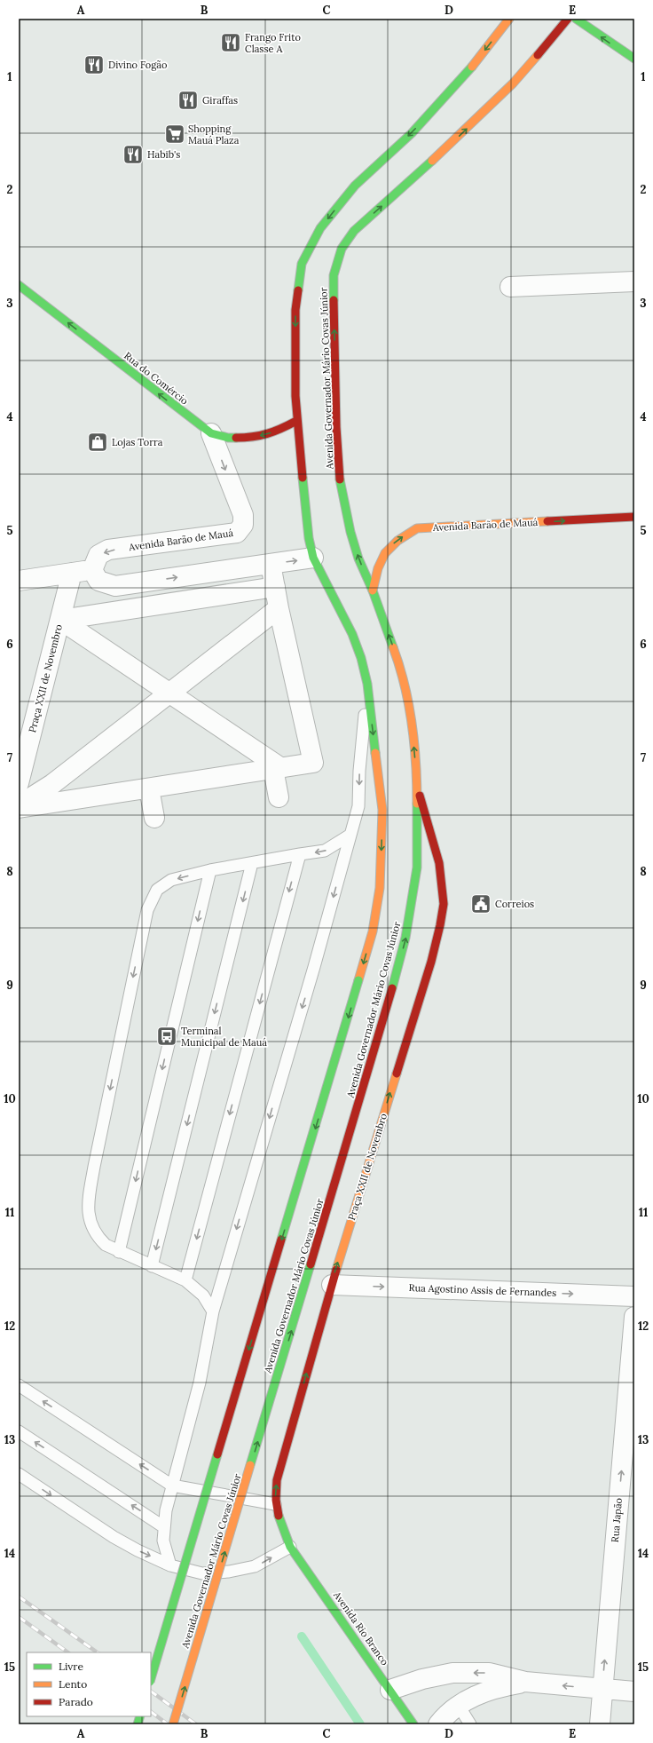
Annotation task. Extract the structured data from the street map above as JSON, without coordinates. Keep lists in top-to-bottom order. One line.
{"streets":{"main road":["Rua do Comércio","Avenida Governador Mário Covas Júnior","Avenida Barão de Mauá","Praça XXII de Novembro","Avenida Rio Branco"],"street":["Rua Agostino Assis de Fernandes","Rua Japão"]},"crossings":[["Rua do Comércio","Avenida Barão de Mauá"],["Avenida Governador Mário Covas Júnior","Avenida Barão de Mauá"],["Avenida Governador Mário Covas Júnior","Praça XXII de Novembro"],["Praça XXII de Novembro","Rua Agostino Assis de Fernandes"],["Praça XXII de Novembro","Avenida Rio Branco"]],"one_way":["Rua do Comércio","Praça XXII de Novembro","Rua Agostino Assis de Fernandes","Rua Japão"],"places":{"restaurant":["Frango Frito Classe A","Divino Fogão","Giraffas","Habib's"],"supermarket":["Shopping Mauá Plaza"],"shop":["Lojas Torra"],"public building":["Correios"],"bus stop":["Terminal Municipal de Mauá"]},"legend":["Livre","Lento","Parado"],"grid":{"columns":["A","B","C","D","E"],"rows":["1","2","3","4","5","6","7","8","9","10","11","12","13","14","15"]}}
